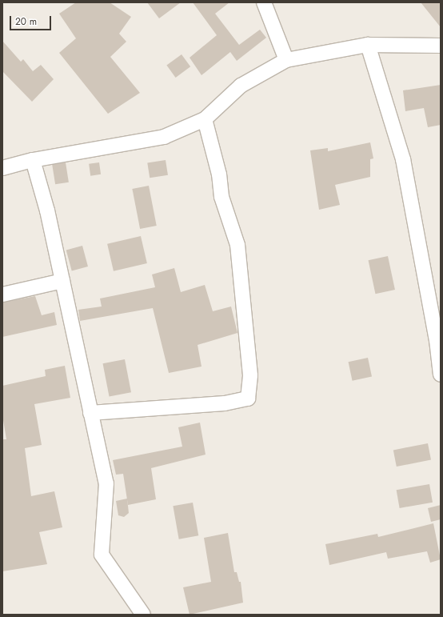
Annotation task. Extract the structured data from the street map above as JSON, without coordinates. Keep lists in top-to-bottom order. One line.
{"scale_bar":"20 m"}
